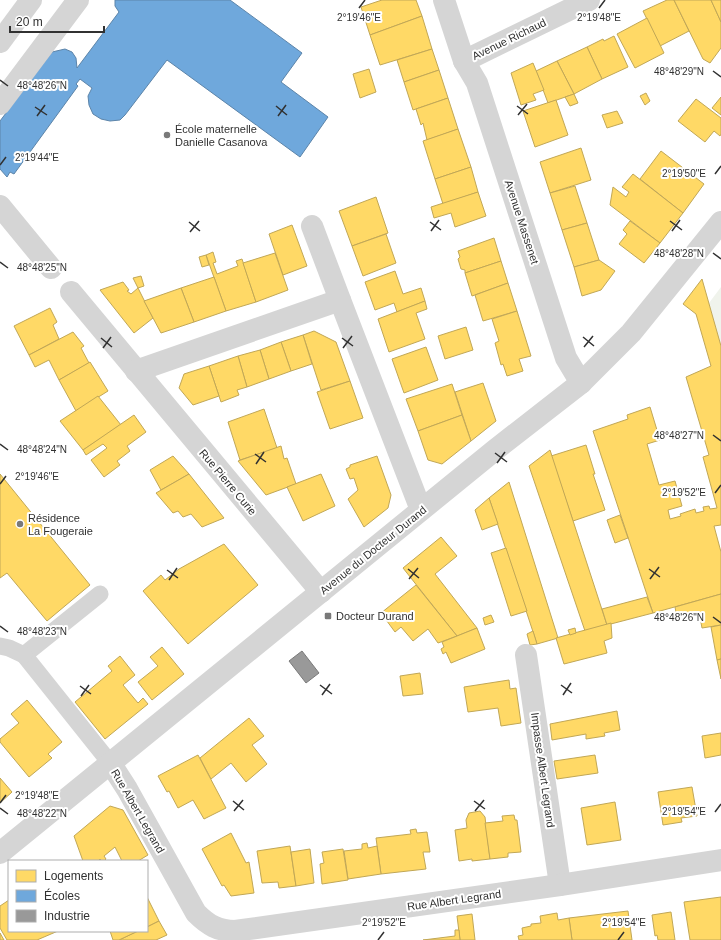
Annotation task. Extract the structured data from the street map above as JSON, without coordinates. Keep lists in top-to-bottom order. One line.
{"streets":{"street":["Avenue Richaud","Avenue Massenet","Rue Pierre Curie","Avenue du Docteur Durand","Impasse Albert Legrand","Rue Albert Legrand"]},"crossings":[["Avenue Richaud","Avenue Massenet"],["Avenue Massenet","Avenue du Docteur Durand"],["Rue Pierre Curie","Avenue du Docteur Durand"],["Avenue du Docteur Durand","Rue Albert Legrand"],["Impasse Albert Legrand","Rue Albert Legrand"]],"places":{"other":["École maternelle Danielle Casanova","Résidence La Fougeraie"],"transit":["Docteur Durand"]},"legend":["Logements","Écoles","Industrie"],"scale_bar":"20 m","coordinates":["2°19'46\"E","2°19'48\"E","48°48'29\"N","48°48'26\"N","2°19'44\"E","2°19'50\"E","48°48'28\"N","48°48'25\"N","48°48'27\"N","48°48'24\"N","2°19'52\"E","48°48'23\"N","2°19'54\"E","48°48'22\"N"]}
